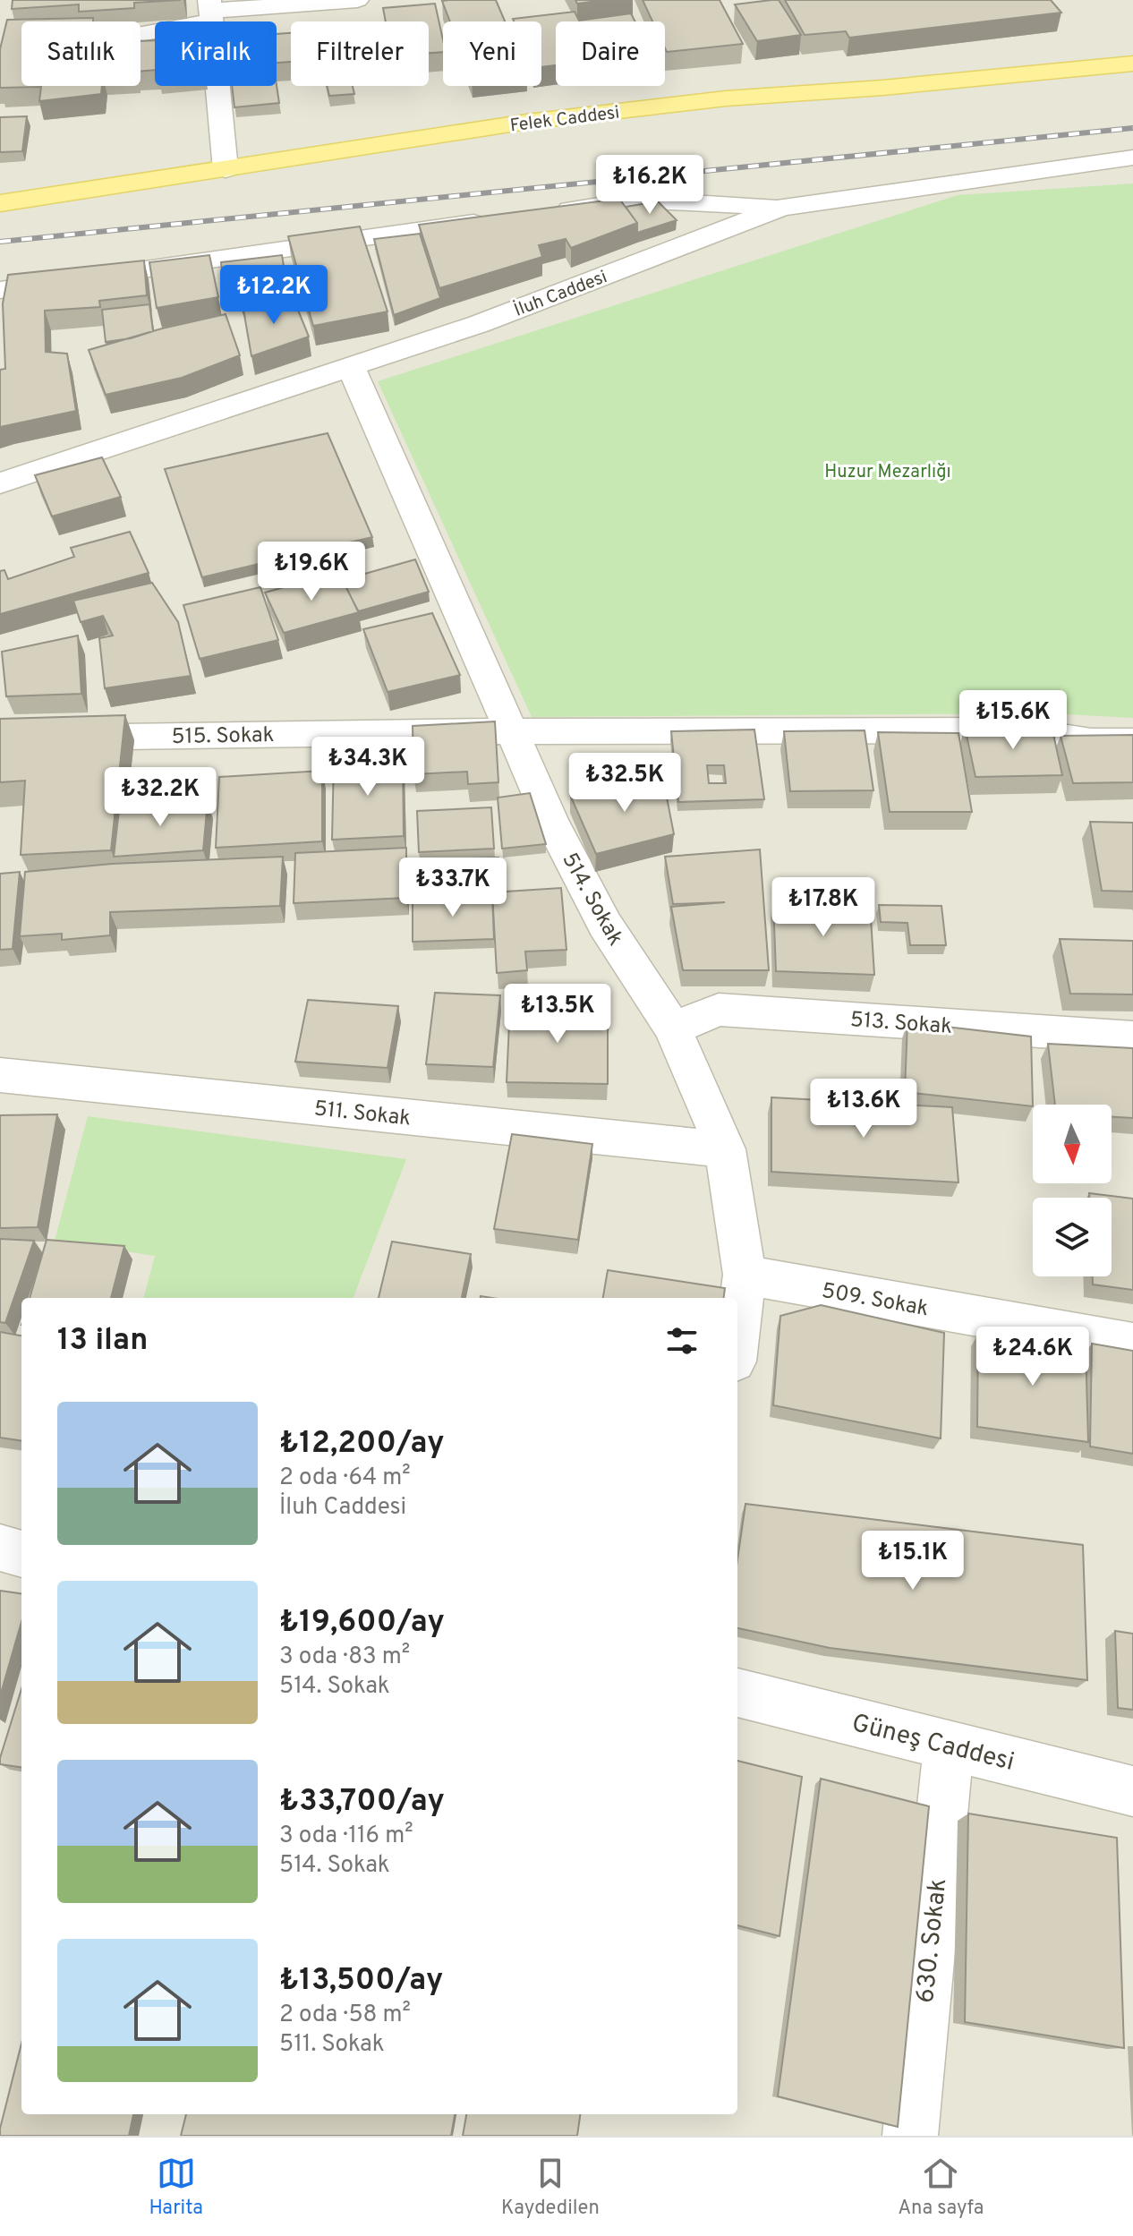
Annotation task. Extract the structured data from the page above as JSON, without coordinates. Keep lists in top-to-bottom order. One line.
{"streets":{"main road":["Felek Caddesi"],"street":["İluh Caddesi","515. Sokak","514. Sokak","513. Sokak","511. Sokak","509. Sokak","Güneş Caddesi","630. Sokak"]},"crossings":[["İluh Caddesi","514. Sokak"],["515. Sokak","514. Sokak"],["514. Sokak","513. Sokak"],["514. Sokak","511. Sokak"],["514. Sokak","509. Sokak"],["Güneş Caddesi","630. Sokak"]],"parks":["Huzur Mezarlığı"],"north":"bottom","page":{"chip":["Satılık","Kiralık","Filtreler","Yeni","Daire"],"price":["₺16.2K","₺12.2K","₺19.6K","₺15.6K","₺34.3K","₺32.5K","₺32.2K","₺33.7K","₺17.8K","₺13.5K","₺13.6K","₺24.6K","₺15.1K"],"heading":"13 ilan","list":[{"name":"₺12,200/ay","note":"2 oda · 64 m² · İluh Caddesi"},{"name":"₺19,600/ay","note":"3 oda · 83 m² · 514. Sokak"},{"name":"₺33,700/ay","note":"3 oda · 116 m² · 514. Sokak"},{"name":"₺13,500/ay","note":"2 oda · 58 m² · 511. Sokak"}],"tabs":["Harita","Kaydedilen","Ana sayfa"]}}
